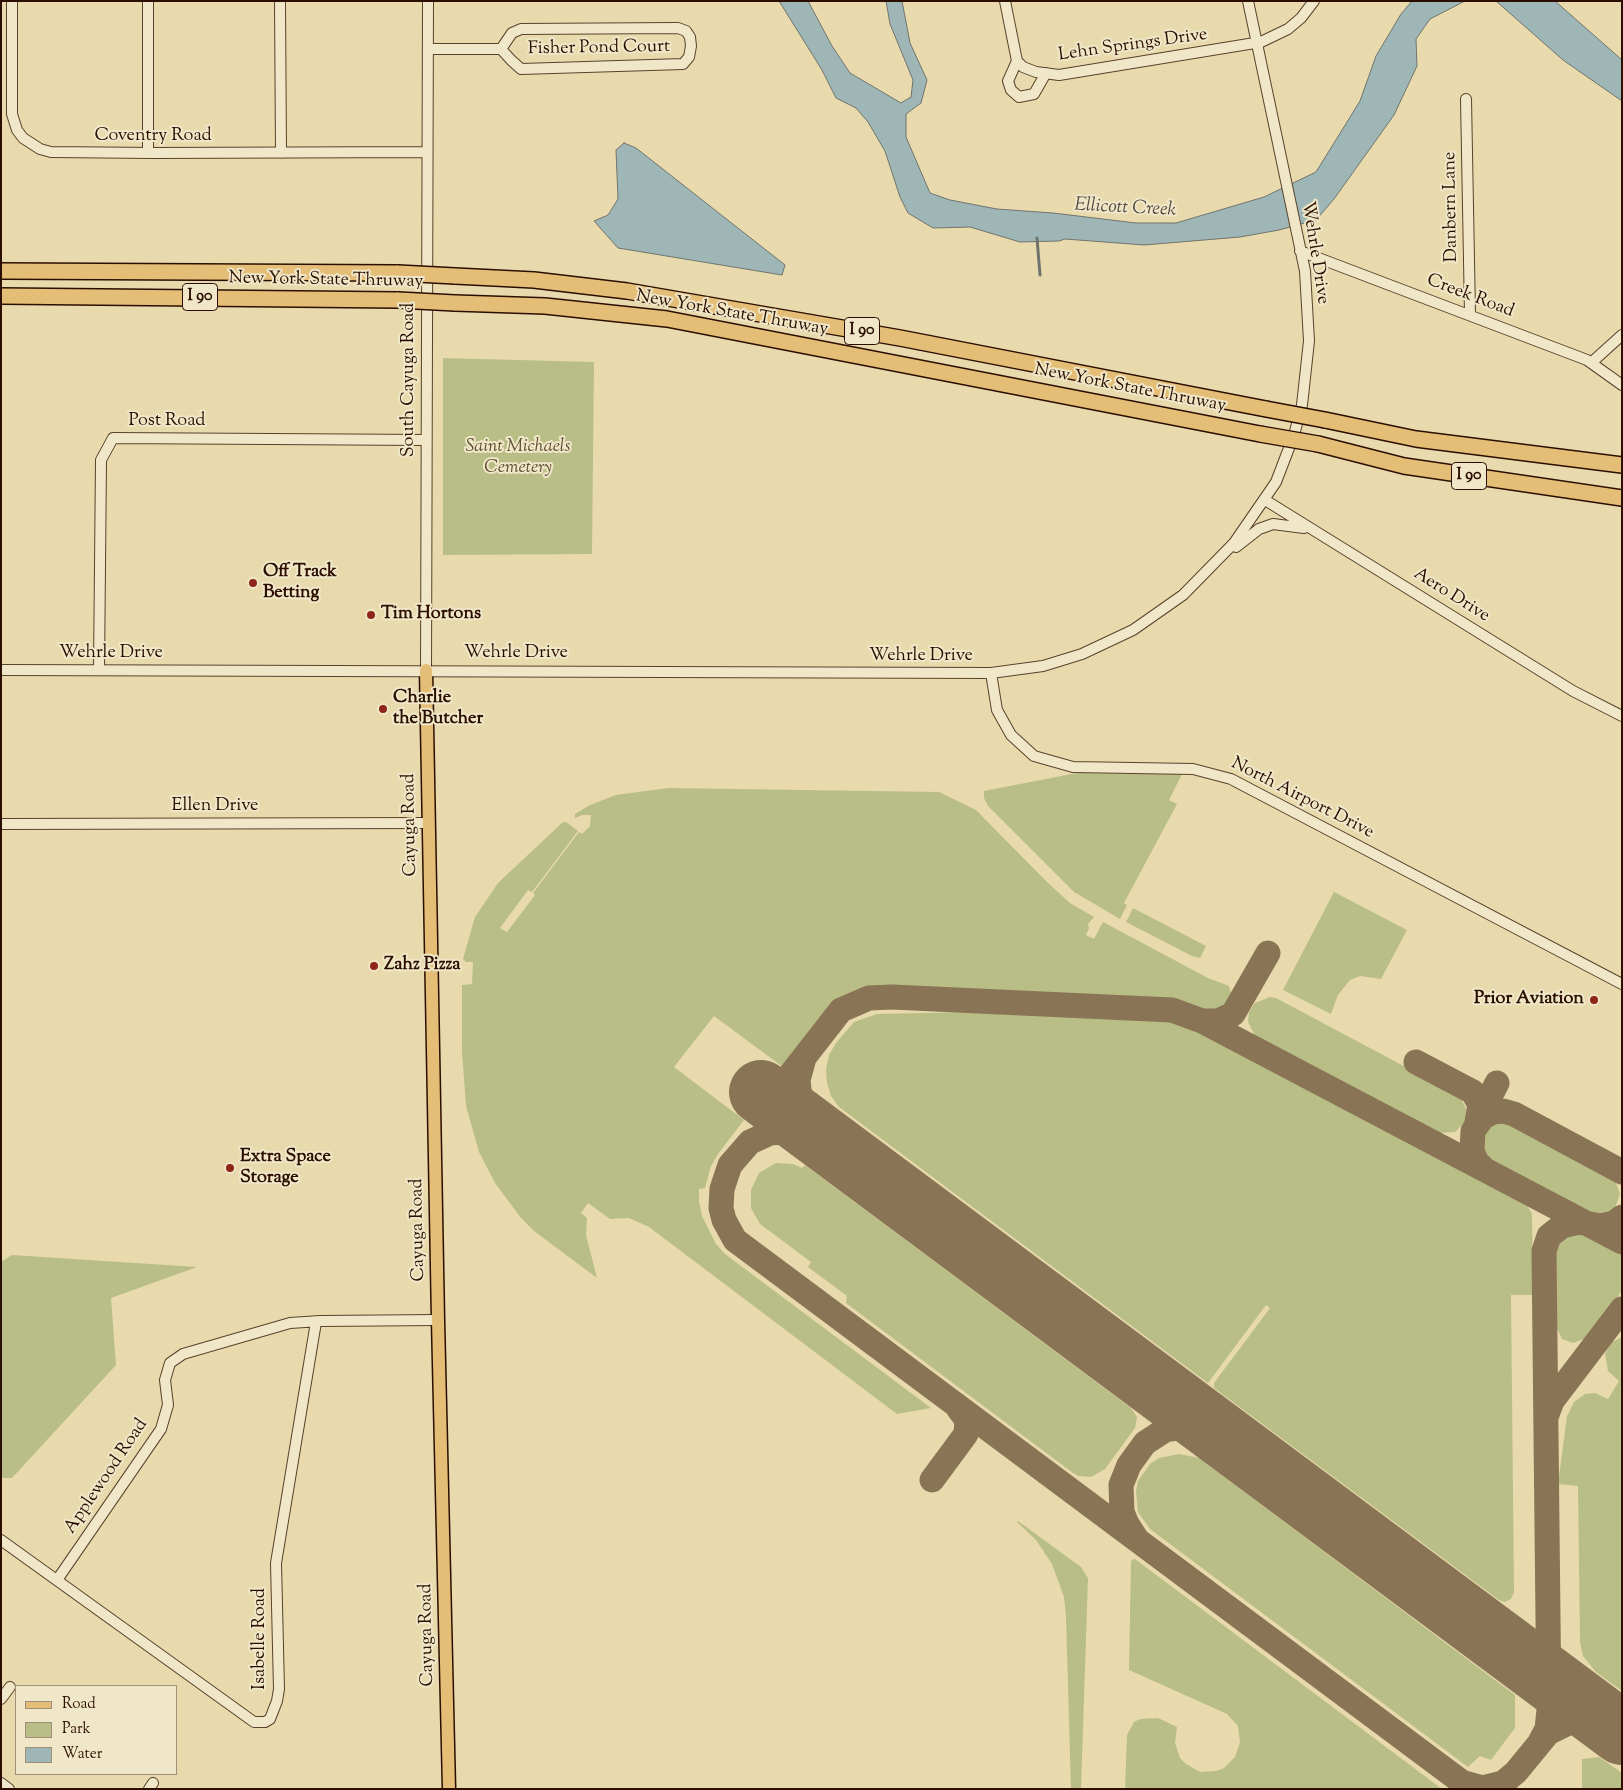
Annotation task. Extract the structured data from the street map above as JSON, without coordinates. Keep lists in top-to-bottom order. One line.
{"streets":{"highway":["New York State Thruway","I 90"],"main road":["Cayuga Road"],"street":["Lehn Springs Drive","Fisher Pond Court","Coventry Road","Danbern Lane","Wehrle Drive","Creek Road","South Cayuga Road","Post Road","Aero Drive","North Airport Drive","Ellen Drive","Applewood Road","Isabelle Road"]},"crossings":[["Lehn Springs Drive","Wehrle Drive"],["Coventry Road","South Cayuga Road"],["Danbern Lane","Creek Road"],["Wehrle Drive","Creek Road"],["Wehrle Drive","South Cayuga Road"],["Wehrle Drive","Post Road"],["Wehrle Drive","Aero Drive"],["Wehrle Drive","North Airport Drive"],["Wehrle Drive","Cayuga Road"],["South Cayuga Road","Post Road"],["South Cayuga Road","Cayuga Road"],["Ellen Drive","Cayuga Road"],["Cayuga Road","Applewood Road"],["Applewood Road","Isabelle Road"]],"water":["Ellicott Creek"],"parks":["Saint Michaels Cemetery"],"places":["Off Track Betting","Tim Hortons","Charlie the Butcher","Zahz Pizza","Prior Aviation","Extra Space Storage"],"legend":["Road","Park","Water"]}
